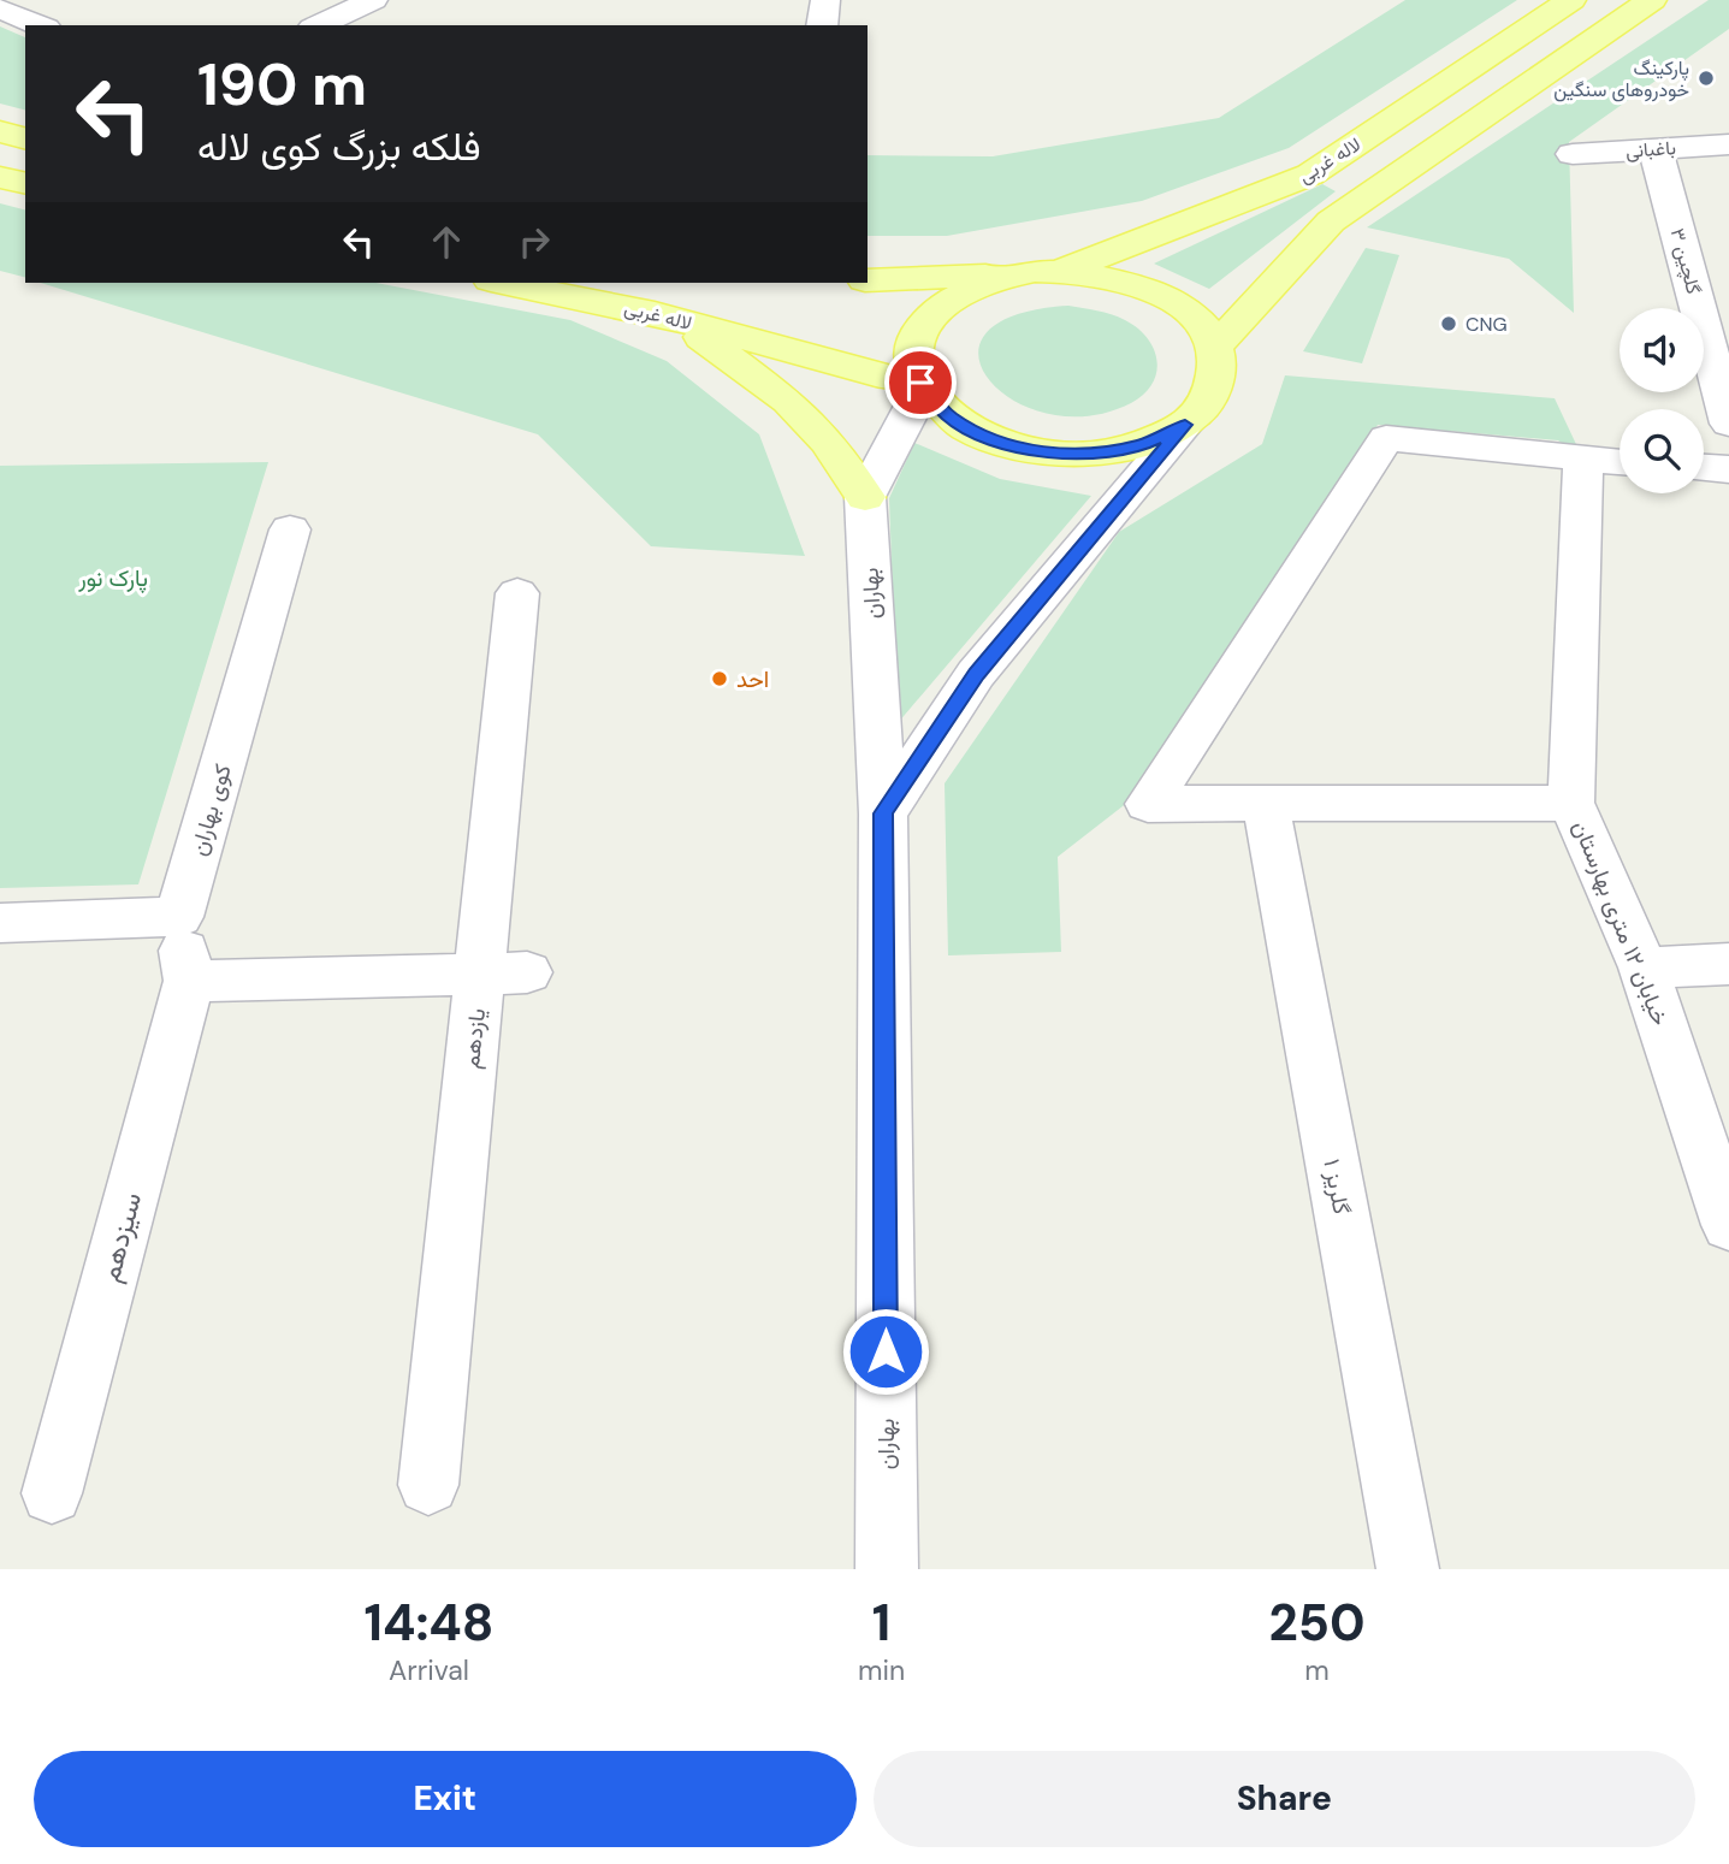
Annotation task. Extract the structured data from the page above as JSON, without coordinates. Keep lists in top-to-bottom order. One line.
{"streets":{"main road":["لاله غربی"],"street":["باغبانی","گلچین ۳","بهاران","کوی بهاران","خیابان ۱۲ متری بهارستان","یازدهم","گلریز ۱","سیزدهم"]},"crossings":[["باغبانی","گلچین ۳"]],"parks":["پارک نور"],"places":["پارکینگ خودروهای سنگین","CNG","احد"],"page":{"turn":["190 m","فلکه بزرگ کوی لاله"],"eta":["14:48","Arrival","1","min","250","m"],"buttons":["Exit","Share"]}}
